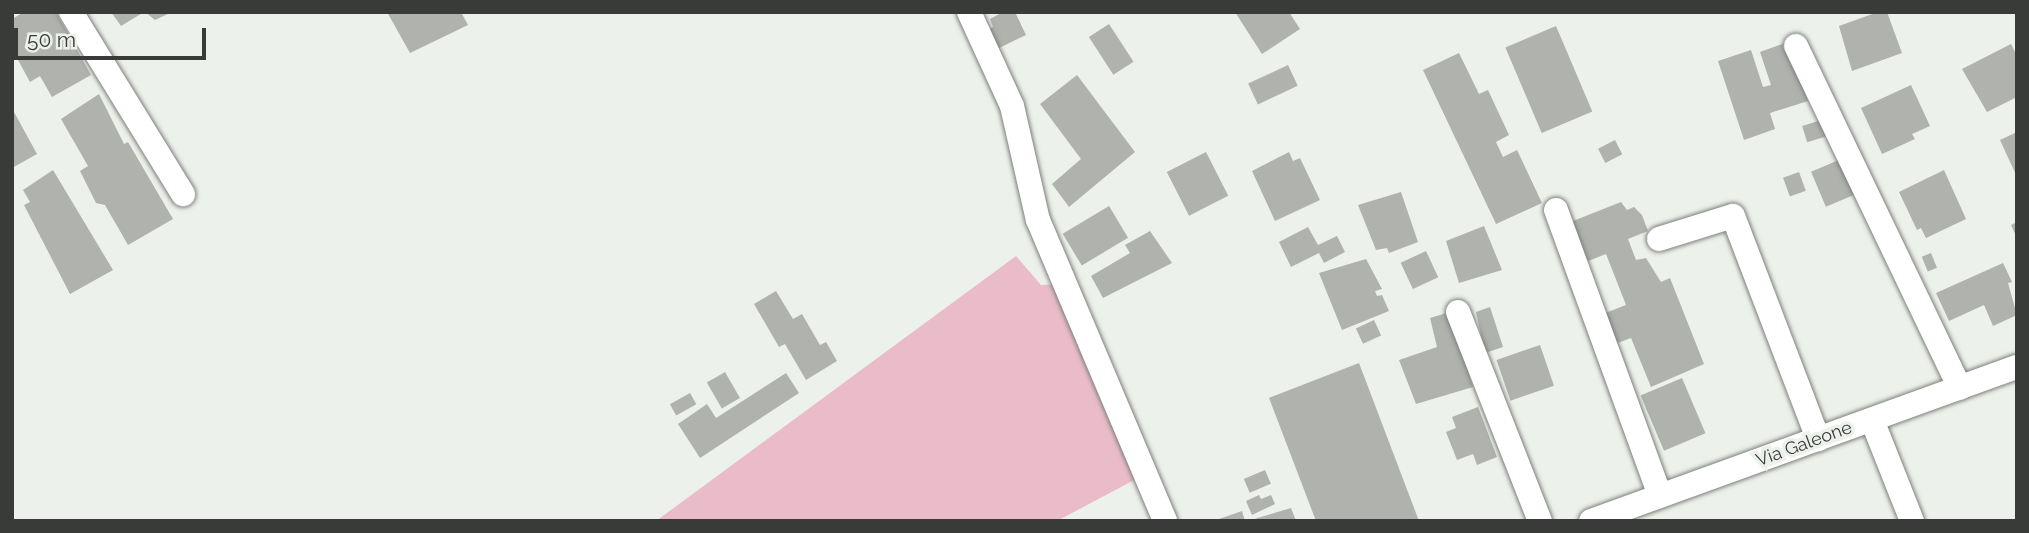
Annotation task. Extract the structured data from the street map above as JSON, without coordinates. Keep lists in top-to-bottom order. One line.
{"streets":{"street":["Via Galeone"]},"scale_bar":"50 m"}
